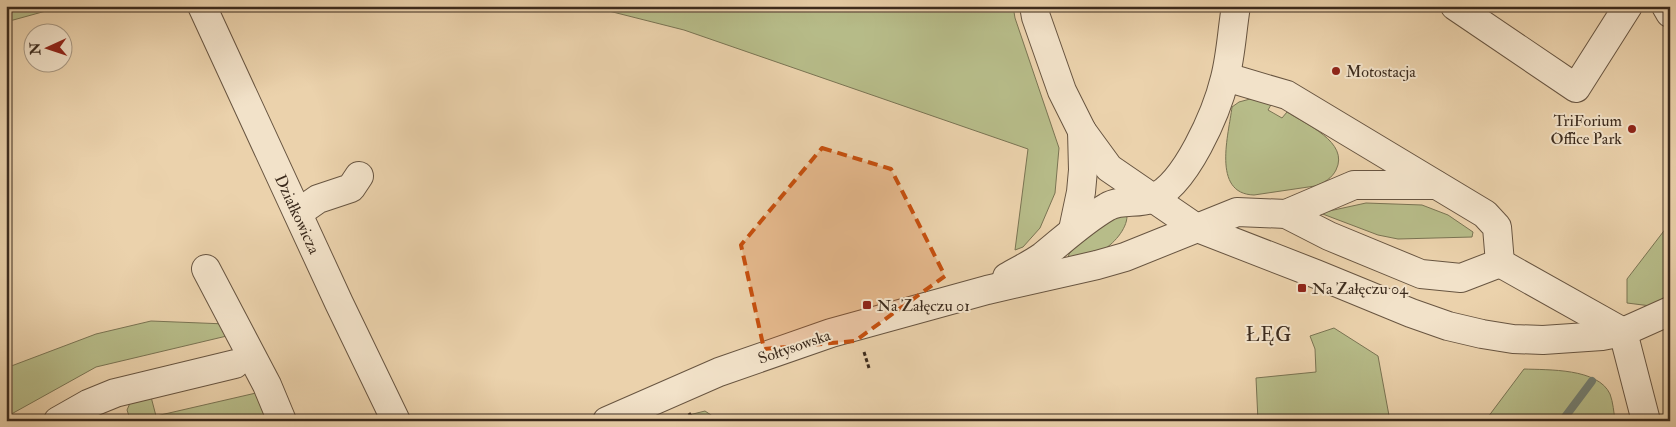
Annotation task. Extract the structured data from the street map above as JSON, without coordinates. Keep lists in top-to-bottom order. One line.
{"streets":{"street":["Działkowicza","Sołtysowska"]},"districts":["ŁĘG"],"places":{"other":["Motostacja","TriForium Office Park"],"transit":["Na Załęczu 04","Na Załęczu 01"]},"north":"left"}
